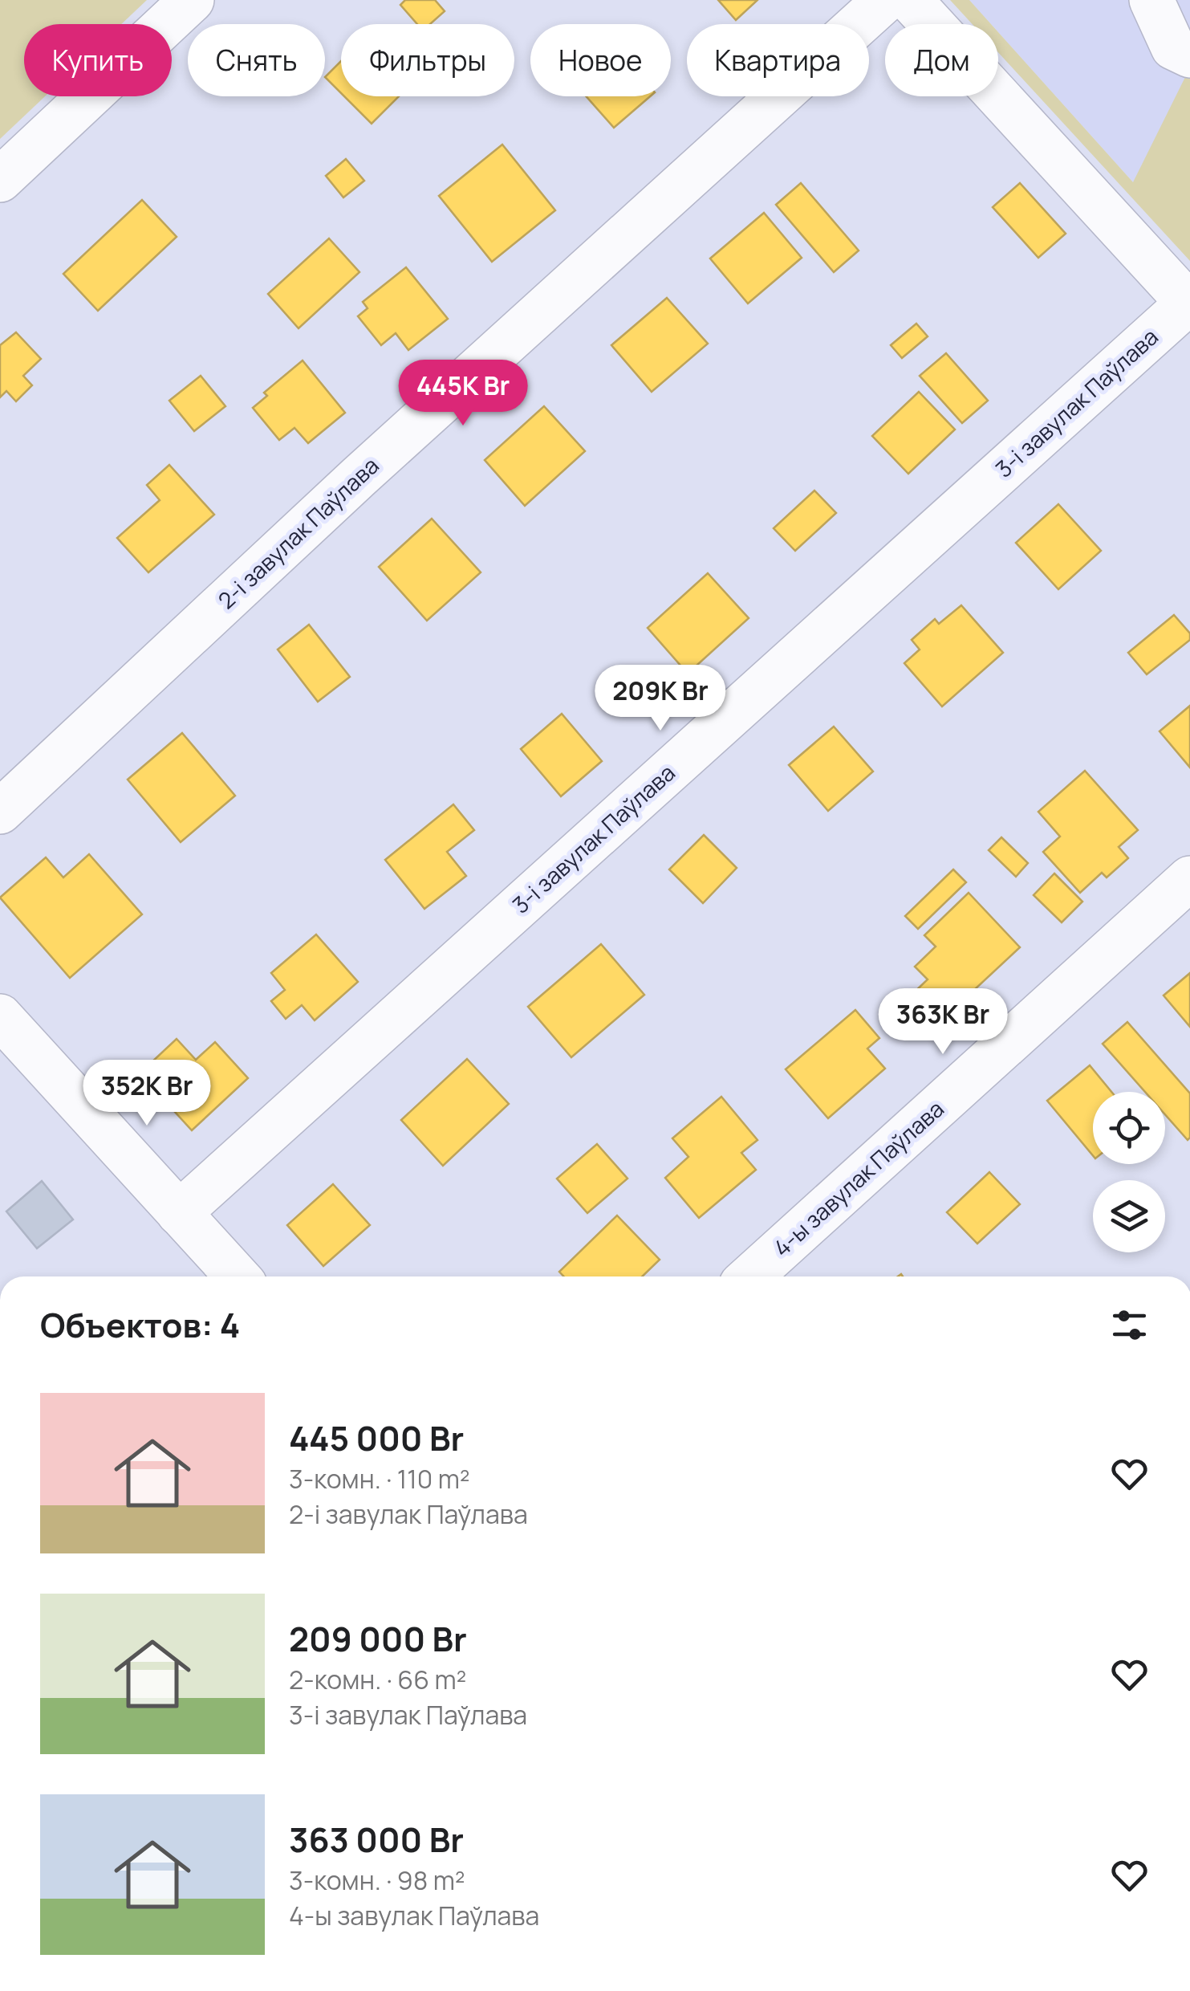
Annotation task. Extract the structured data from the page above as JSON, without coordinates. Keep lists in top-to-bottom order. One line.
{"streets":{"street":["3-і завулак Паўлава","2-і завулак Паўлава","4-ы завулак Паўлава"]},"page":{"chip":["Купить","Снять","Фильтры","Новое","Квартира","Дом"],"price":["445K Br","209K Br","363K Br","352K Br"],"heading":"Объектов: 4","list":[{"name":"445 000 Br","note":"3-комн. · 110 m² · 2-і завулак Паўлава"},{"name":"209 000 Br","note":"2-комн. · 66 m² · 3-і завулак Паўлава"},{"name":"363 000 Br","note":"3-комн. · 98 m² · 4-ы завулак Паўлава"}]}}
